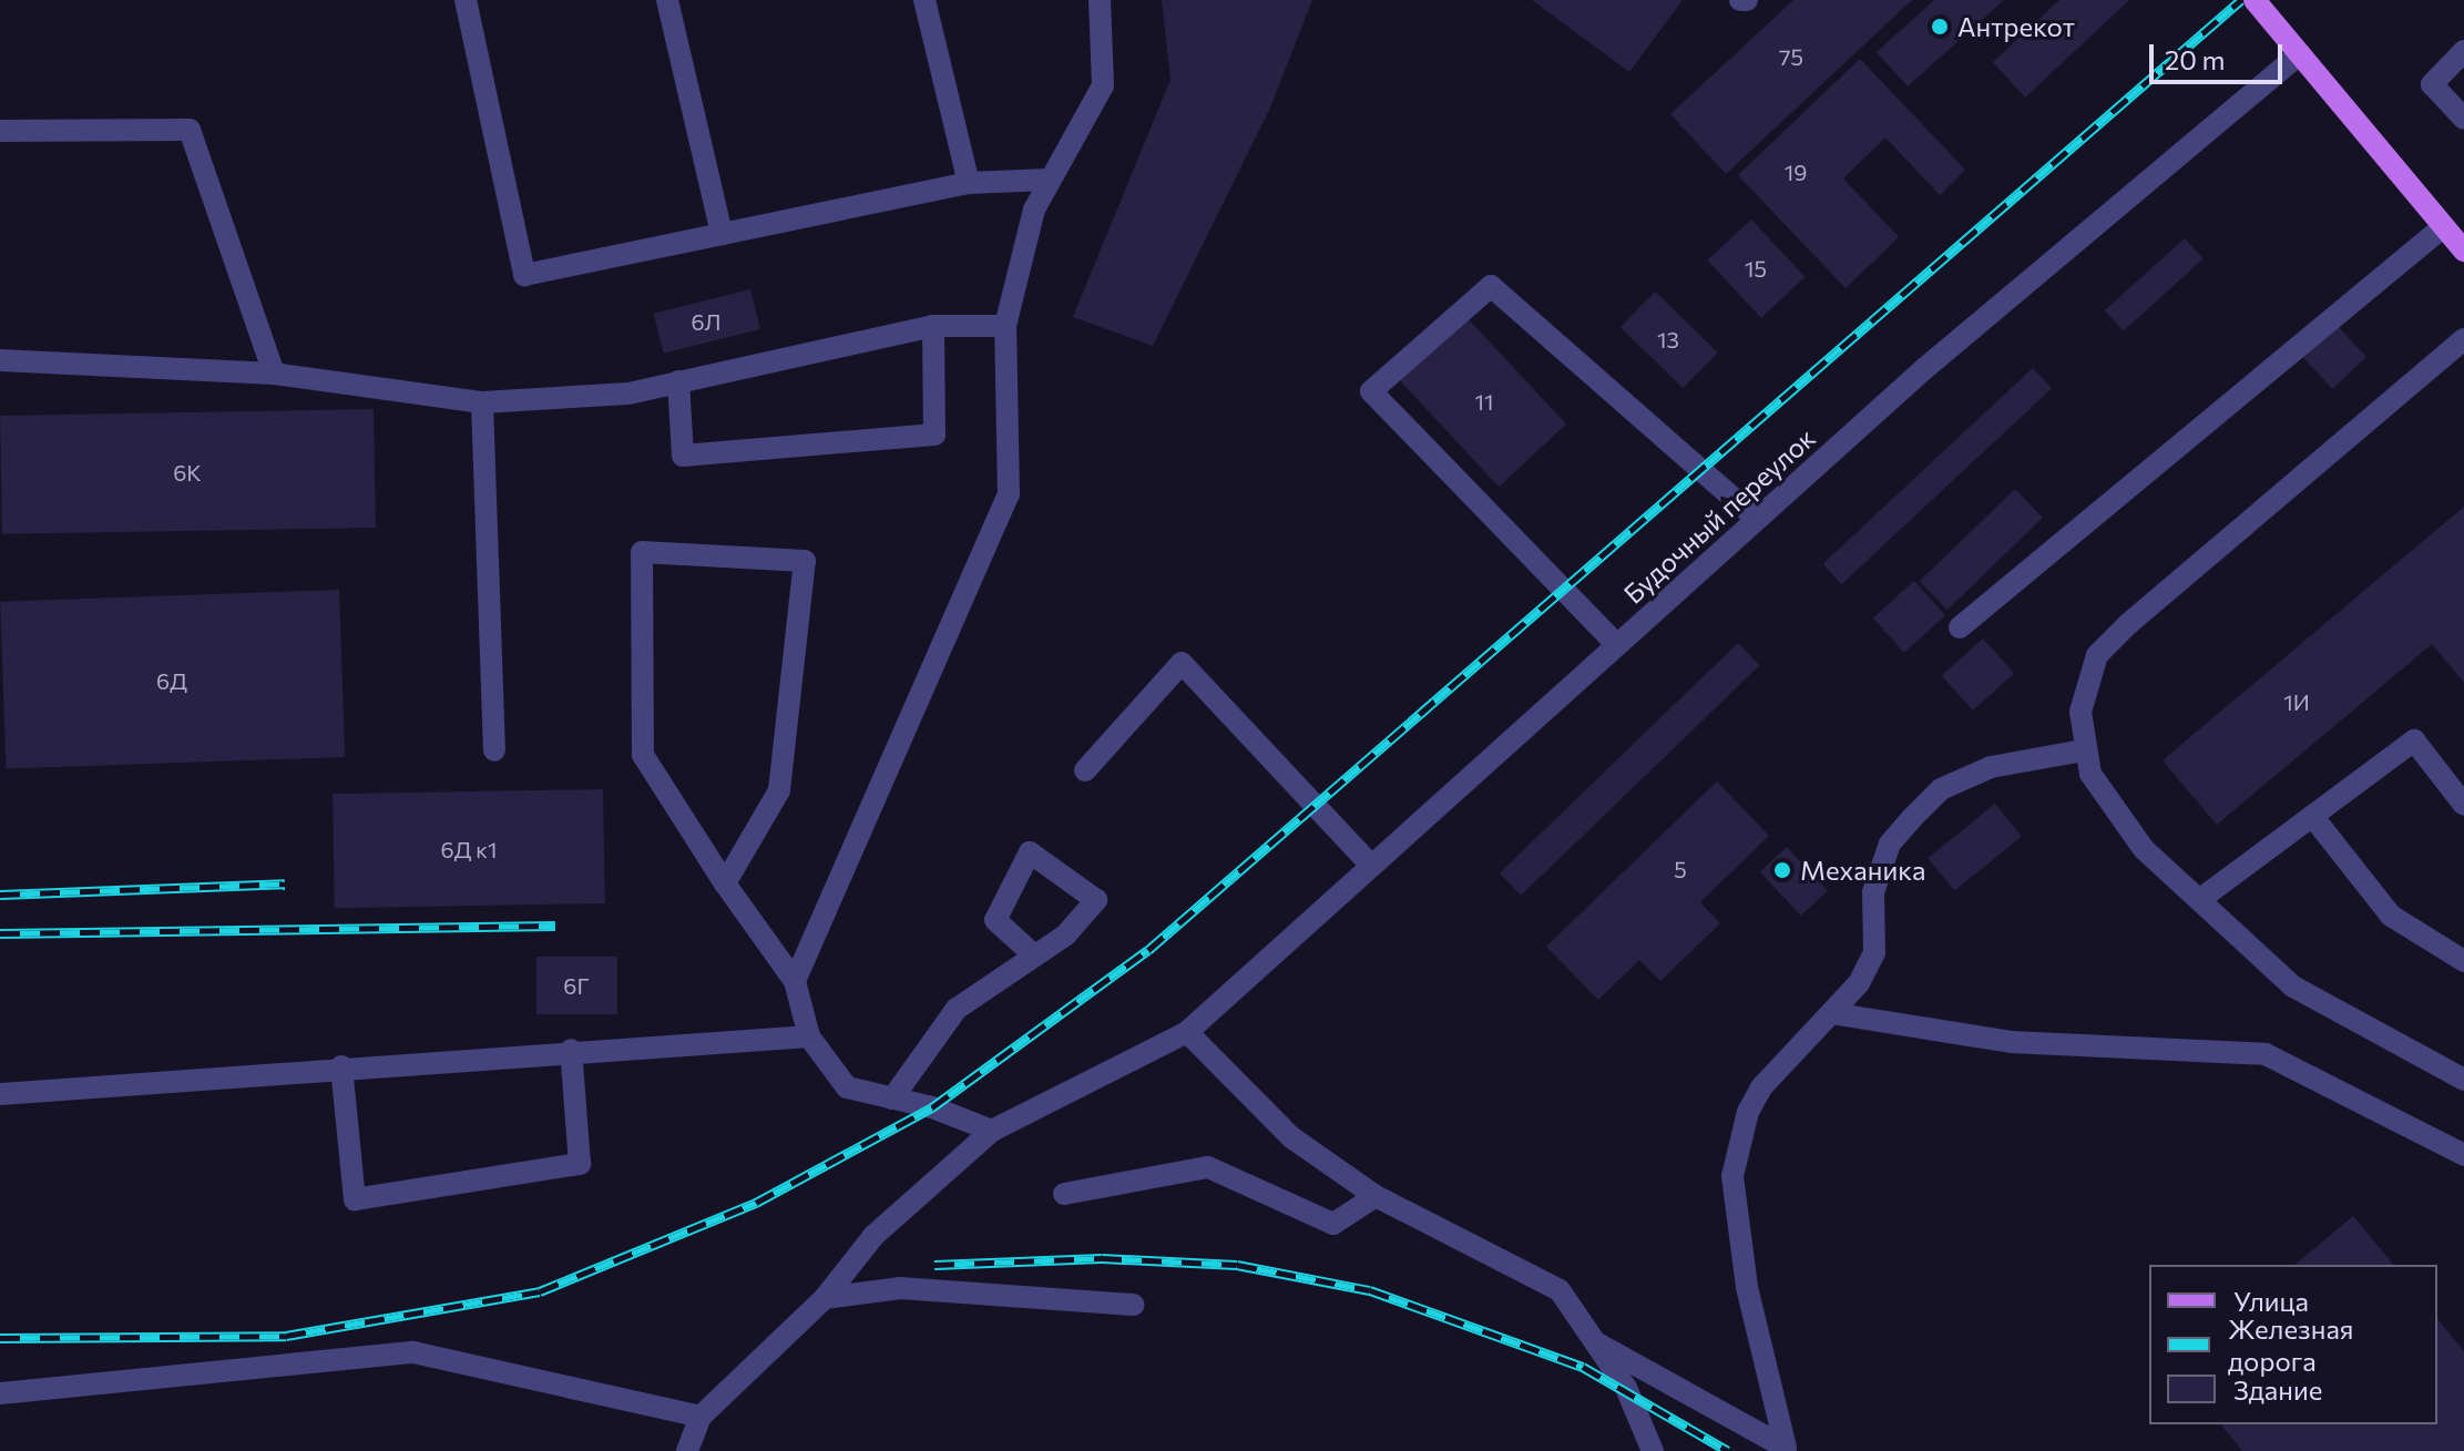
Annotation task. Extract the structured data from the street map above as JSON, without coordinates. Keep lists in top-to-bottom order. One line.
{"streets":{"street":["Будочный переулок"]},"places":["Антрекот","Механика"],"house_numbers":["75","19","15","6Л","13","11","6К","6Д","1И","6Д к1","5","6Г"],"legend":["Улица","Железная дорога","Здание"],"scale_bar":"20 m"}
